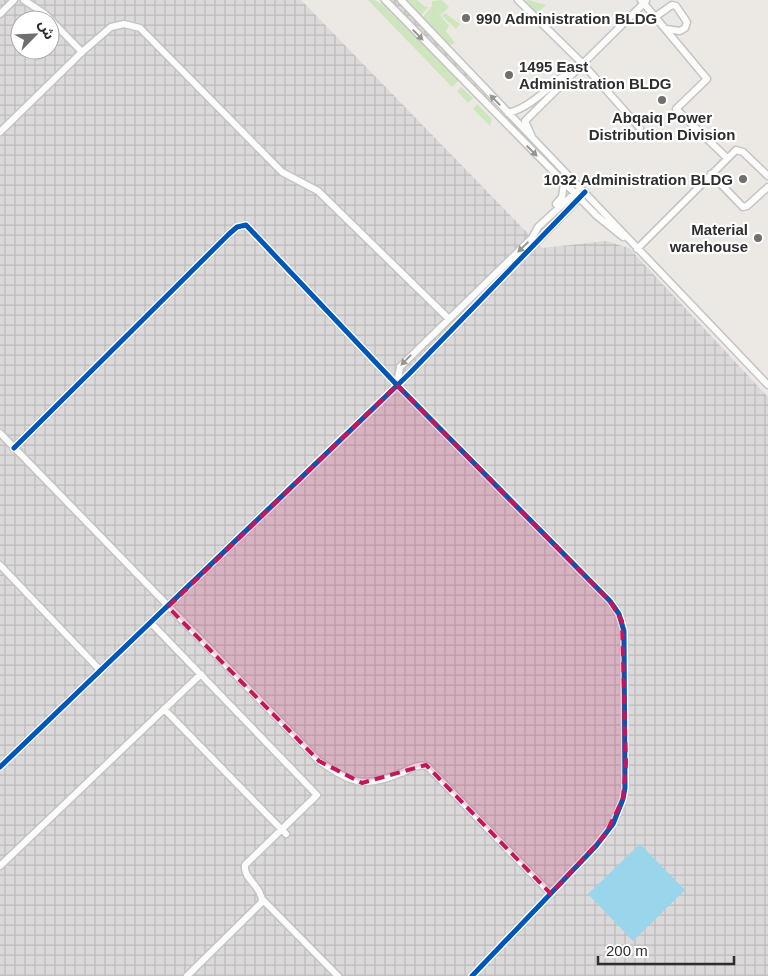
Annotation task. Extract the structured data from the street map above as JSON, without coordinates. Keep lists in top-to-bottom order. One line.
{"places":["990 Administration BLDG","1495 East Administration BLDG","Abqaiq Power Distribution Division","1032 Administration BLDG","Material warehouse"],"scale_bar":"200 m","north":"top right"}
